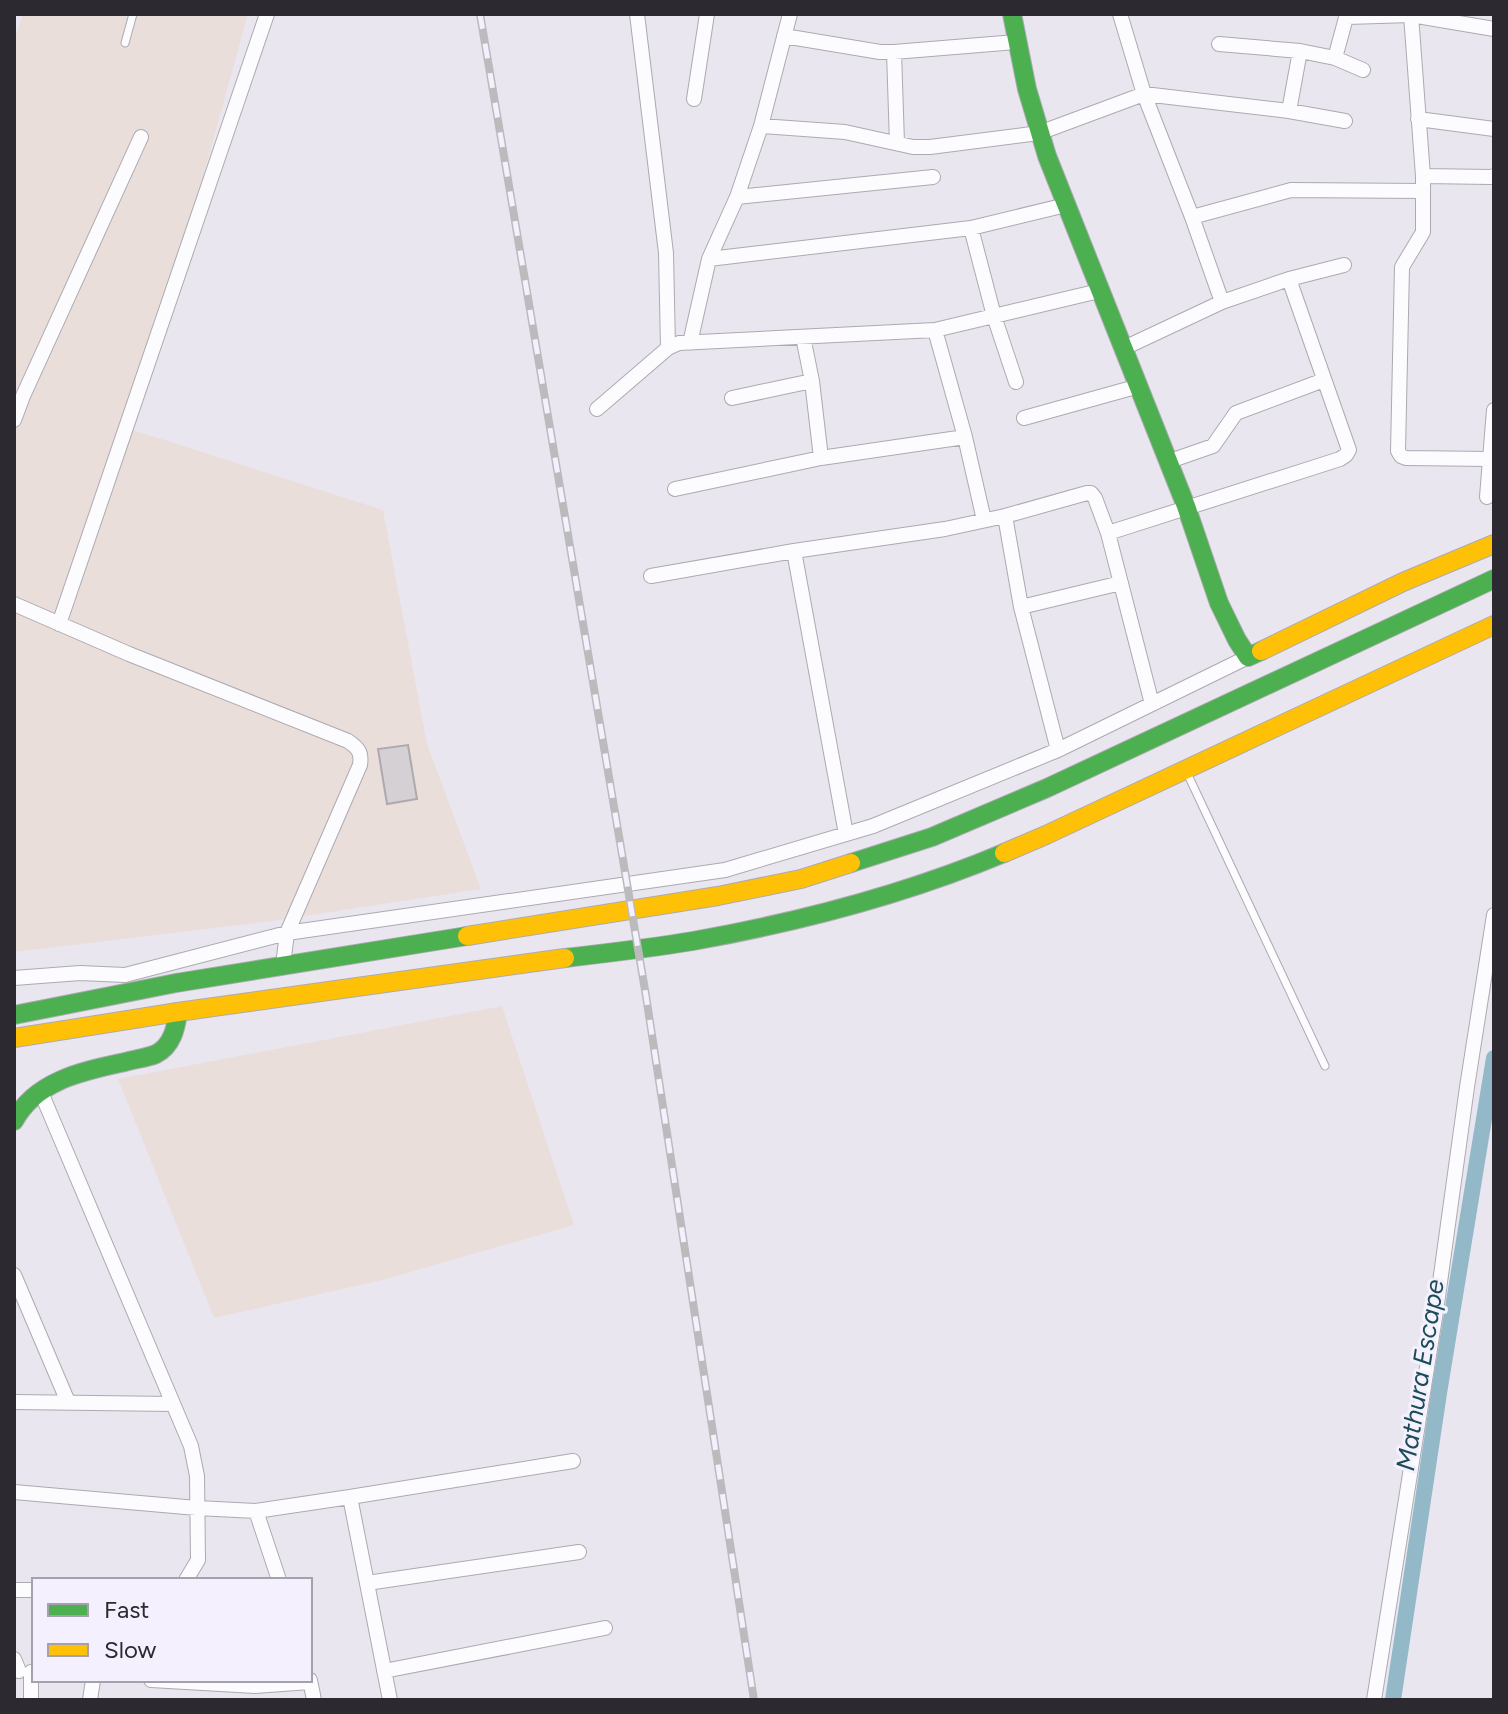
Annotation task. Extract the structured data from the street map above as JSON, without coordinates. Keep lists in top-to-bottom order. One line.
{"water":["Mathura Escape"],"legend":["Fast","Slow"]}
